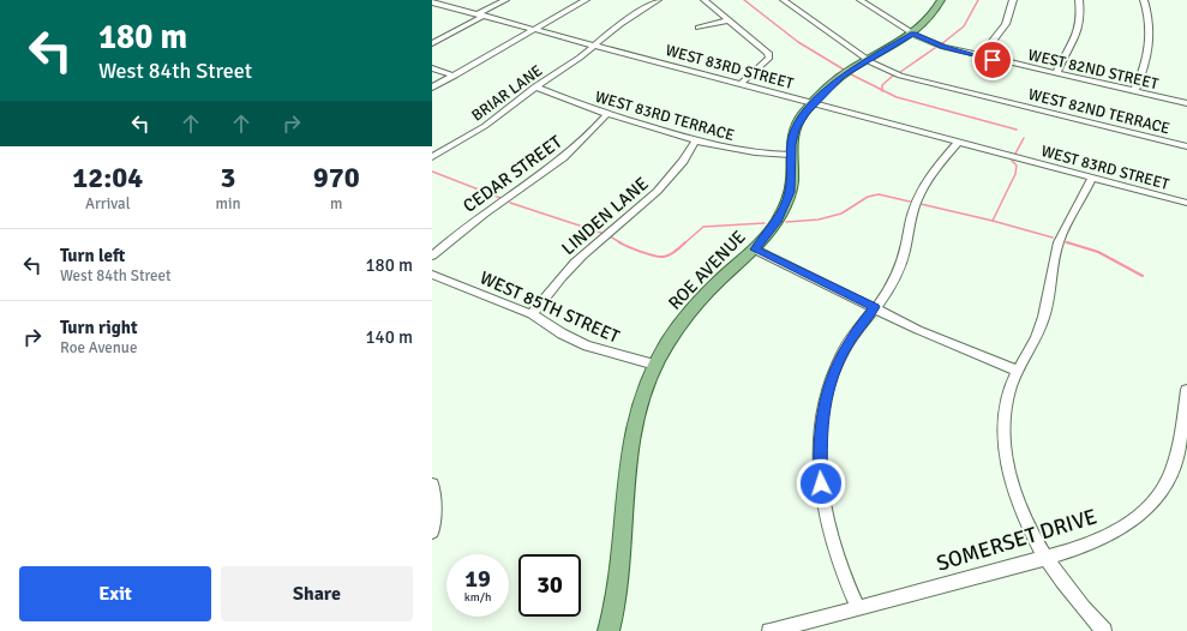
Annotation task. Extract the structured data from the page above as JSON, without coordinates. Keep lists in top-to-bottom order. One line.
{"streets":{"main road":["ROE AVENUE"],"street":["WEST 83RD STREET","WEST 82ND STREET","BRIAR LANE","WEST 82ND TERRACE","WEST 83RD TERRACE","CEDAR STREET","LINDEN LANE","WEST 85TH STREET","SOMERSET DRIVE"]},"crossings":[["WEST 83RD STREET","BRIAR LANE"],["WEST 83RD STREET","ROE AVENUE"],["WEST 82ND STREET","ROE AVENUE"],["BRIAR LANE","WEST 83RD TERRACE"],["WEST 82ND TERRACE","ROE AVENUE"],["WEST 83RD TERRACE","CEDAR STREET"],["WEST 83RD TERRACE","LINDEN LANE"],["WEST 83RD TERRACE","ROE AVENUE"],["LINDEN LANE","WEST 85TH STREET"],["ROE AVENUE","WEST 85TH STREET"]],"page":{"turn":["180 m","West 84th Street"],"eta":["12:04","Arrival","3","min","970","m"],"list":[{"name":"Turn left","note":"West 84th Street","value":"180 m"},{"name":"Turn right","note":"Roe Avenue","value":"140 m"}],"speed":"19 km/h","limit":"30","buttons":["Exit","Share"]}}
